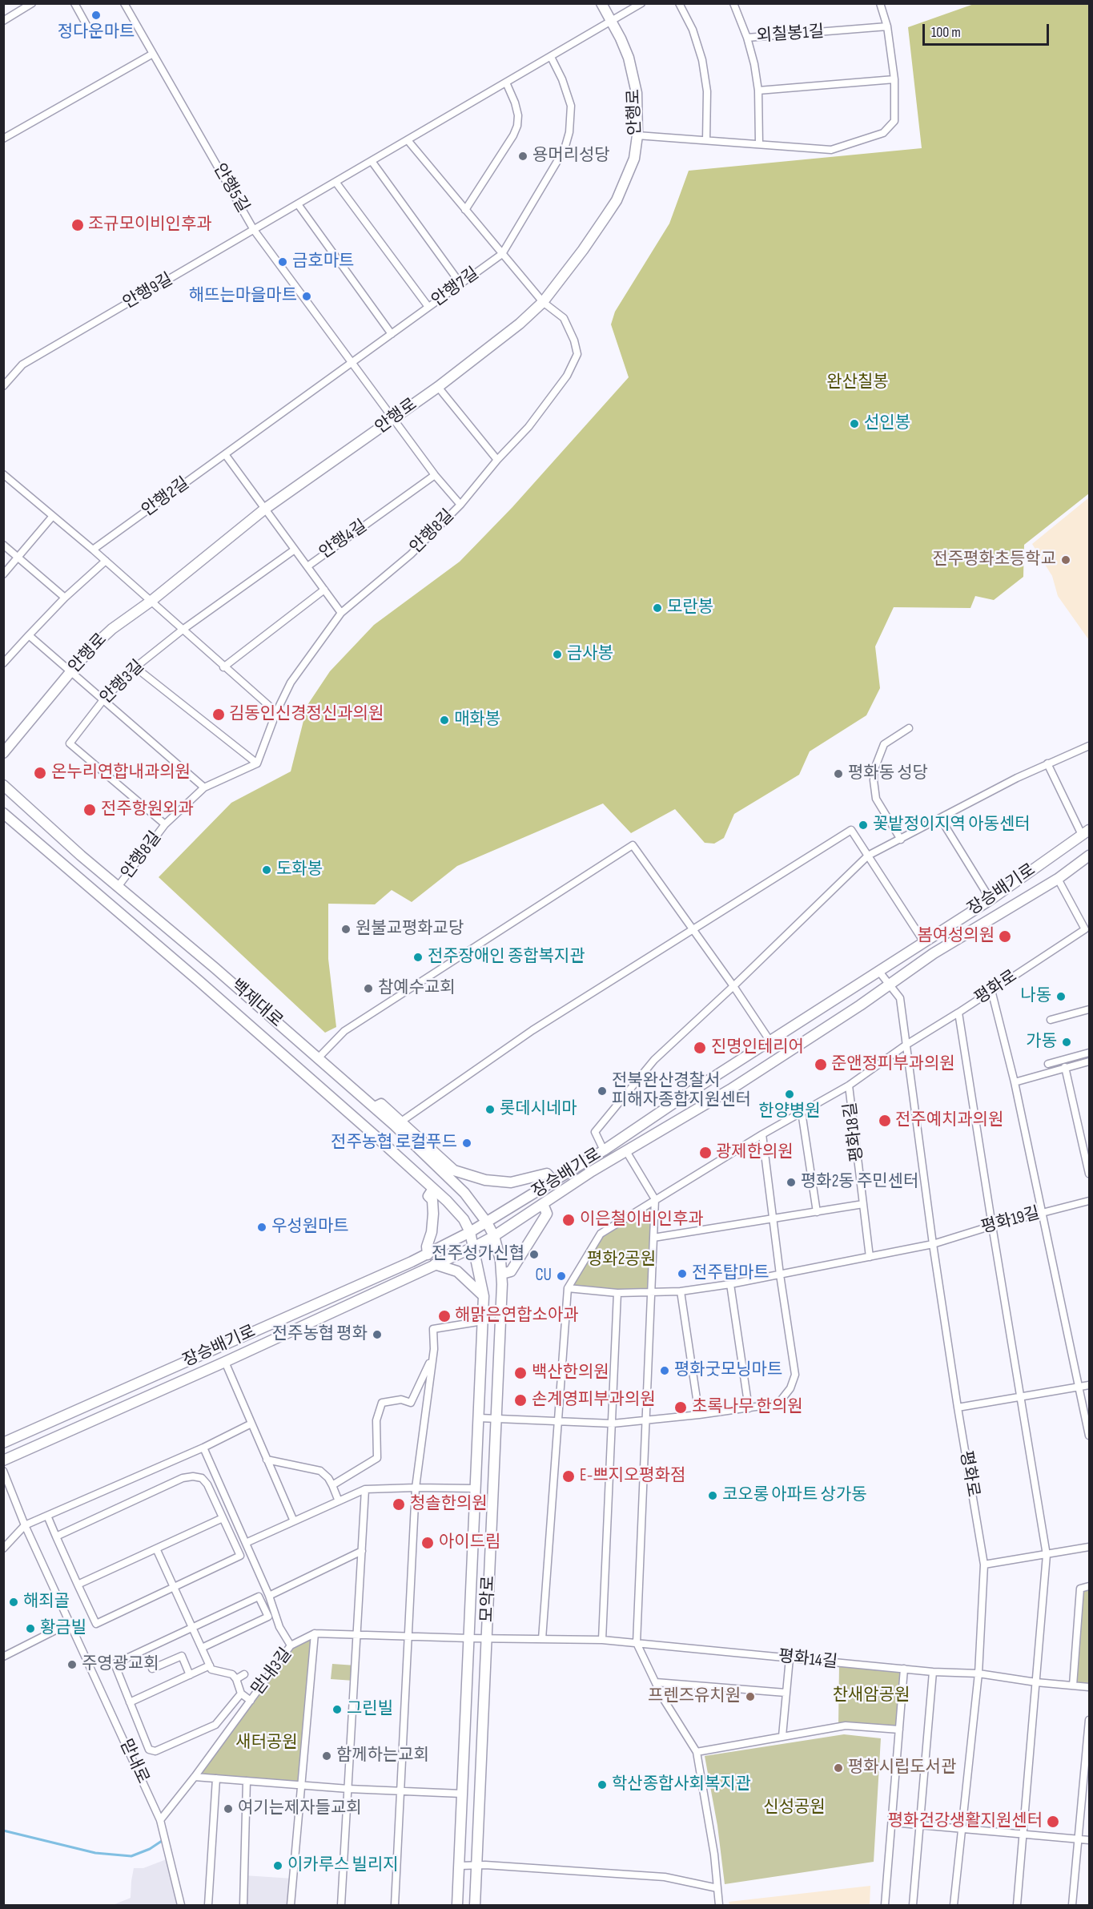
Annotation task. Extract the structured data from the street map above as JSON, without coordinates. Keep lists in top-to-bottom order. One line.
{"streets":{"street":["외칠봉1길","안행로","안행5길","안행7길","안행9길","안행2길","안행8길","안행4길","안행3길","장승배기로","평화로","백제대로","평화18길","평화19길","모악로","평화14길","맏내3길","맏내로"]},"crossings":[["안행로","안행5길"],["안행로","안행9길"],["안행로","안행8길"],["안행로","안행4길"],["안행5길","안행9길"],["안행5길","안행2길"],["안행5길","안행8길"],["안행5길","안행4길"],["안행7길","안행9길"],["안행2길","안행4길"],["안행8길","안행4길"],["안행8길","안행3길"],["안행8길","백제대로"],["안행4길","안행3길"],["장승배기로","평화로"],["장승배기로","백제대로"],["장승배기로","모악로"],["평화로","평화18길"],["평화로","평화19길"],["평화로","평화14길"],["백제대로","모악로"],["모악로","평화14길"],["모악로","맏내3길"],["평화14길","맏내3길"],["맏내3길","맏내로"]],"parks":["완산칠봉","평화2공원","찬새암공원","새터공원","신성공원"],"places":["정다운마트","용머리성당","조규모이비인후과","금호마트","해뜨는마을마트","선인봉","전주평화초등학교","모란봉","금사봉","김동인신경정신과의원","매화봉","온누리연합내과의원","평화동 성당","전주항원외과","꽃밭정이지역 아동센터","도화봉","원불교평화교당","봄여성의원","전주장애인 종합복지관","참예수교회","나동","가동","진명인테리어","준앤정피부과의원","전북완산경찰서 피해자종합지원센터","한양병원","롯데시네마","전주예치과의원","전주농협 로컬푸드","광제한의원","평화2동 주민센터","이은철이비인후과","우성원마트","전주성가신협","전주탑마트","CU","해맑은연합소아과","전주농협 평화","평화굿모닝마트","백산한의원","손계영피부과의원","초록나무 한의원","E-쁘지오평화점","코오롱 아파트 상가동","청솔한의원","아이드림","해죄골","황금빌","주영광교회","프렌즈유치원","그린빌","함께하는교회","평화시립도서관","학산종합사회복지관","여기는제자들교회","평화건강생활지원센터","이카루스 빌리지"],"scale_bar":"100 m"}
